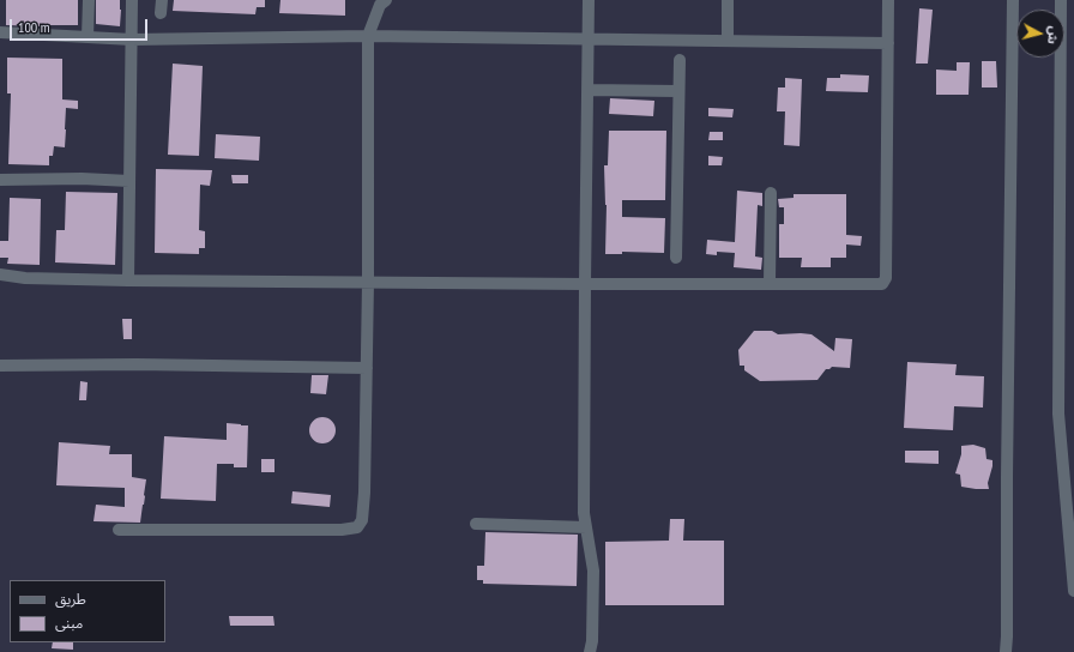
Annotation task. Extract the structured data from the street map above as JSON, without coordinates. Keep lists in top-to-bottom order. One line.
{"legend":["طريق","مبنى"],"scale_bar":"100 m","north":"right"}
